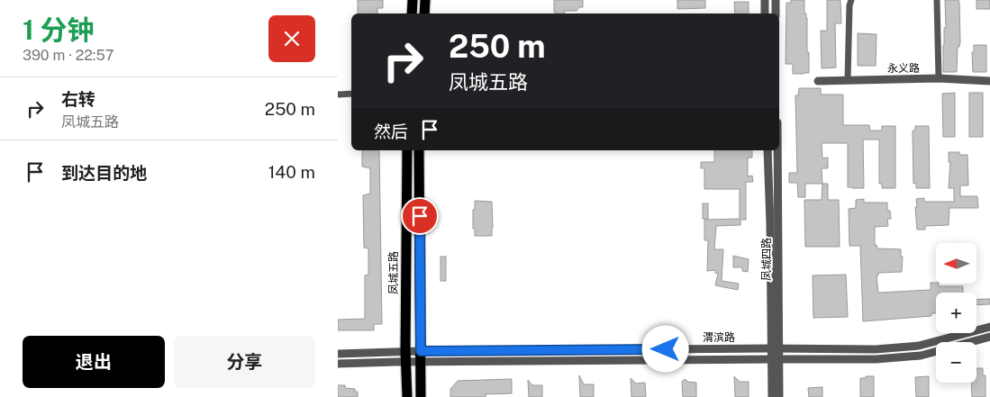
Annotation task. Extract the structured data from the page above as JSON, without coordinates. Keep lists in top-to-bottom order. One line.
{"streets":{"main road":["凤城五路"],"street":["永义路","凤城四路","渭滨路"]},"crossings":[["凤城四路","渭滨路"],["凤城五路","渭滨路"]],"north":"left","page":{"heading":["1 分钟","390 m · 22:57"],"turn":["250 m","凤城五路"],"list":[{"name":"右转","note":"凤城五路","value":"250 m"},{"name":"到达目的地","value":"140 m"}],"then":"然后","map_buttons":["+","−"],"buttons":["退出","分享"]}}
